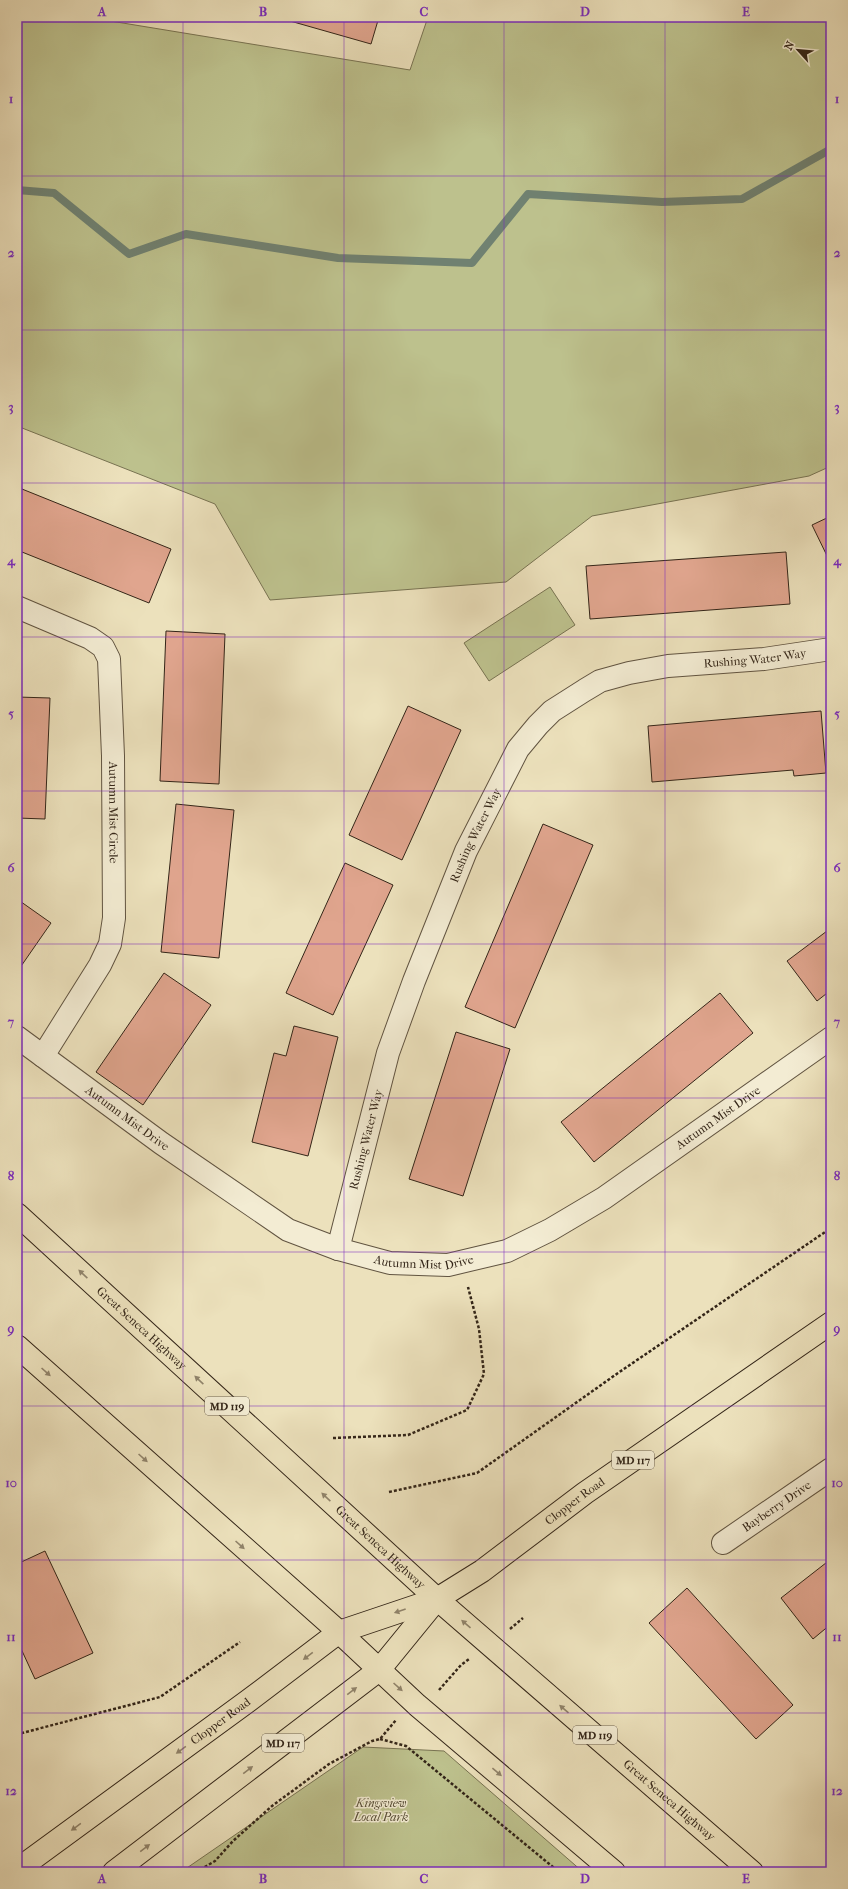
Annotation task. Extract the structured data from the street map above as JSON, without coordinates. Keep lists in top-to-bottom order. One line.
{"streets":{"main road":["Great Seneca Highway","MD 119","MD 117","Clopper Road"],"street":["Rushing Water Way","Autumn Mist Circle","Autumn Mist Drive","Bayberry Drive"]},"crossings":[["Rushing Water Way","Autumn Mist Drive"],["Autumn Mist Circle","Autumn Mist Drive"],["Great Seneca Highway","Clopper Road"]],"parks":["Kingsview Local Park"],"north":"top left","grid":{"columns":["A","B","C","D","E"],"rows":["1","2","3","4","5","6","7","8","9","10","11","12"]}}
